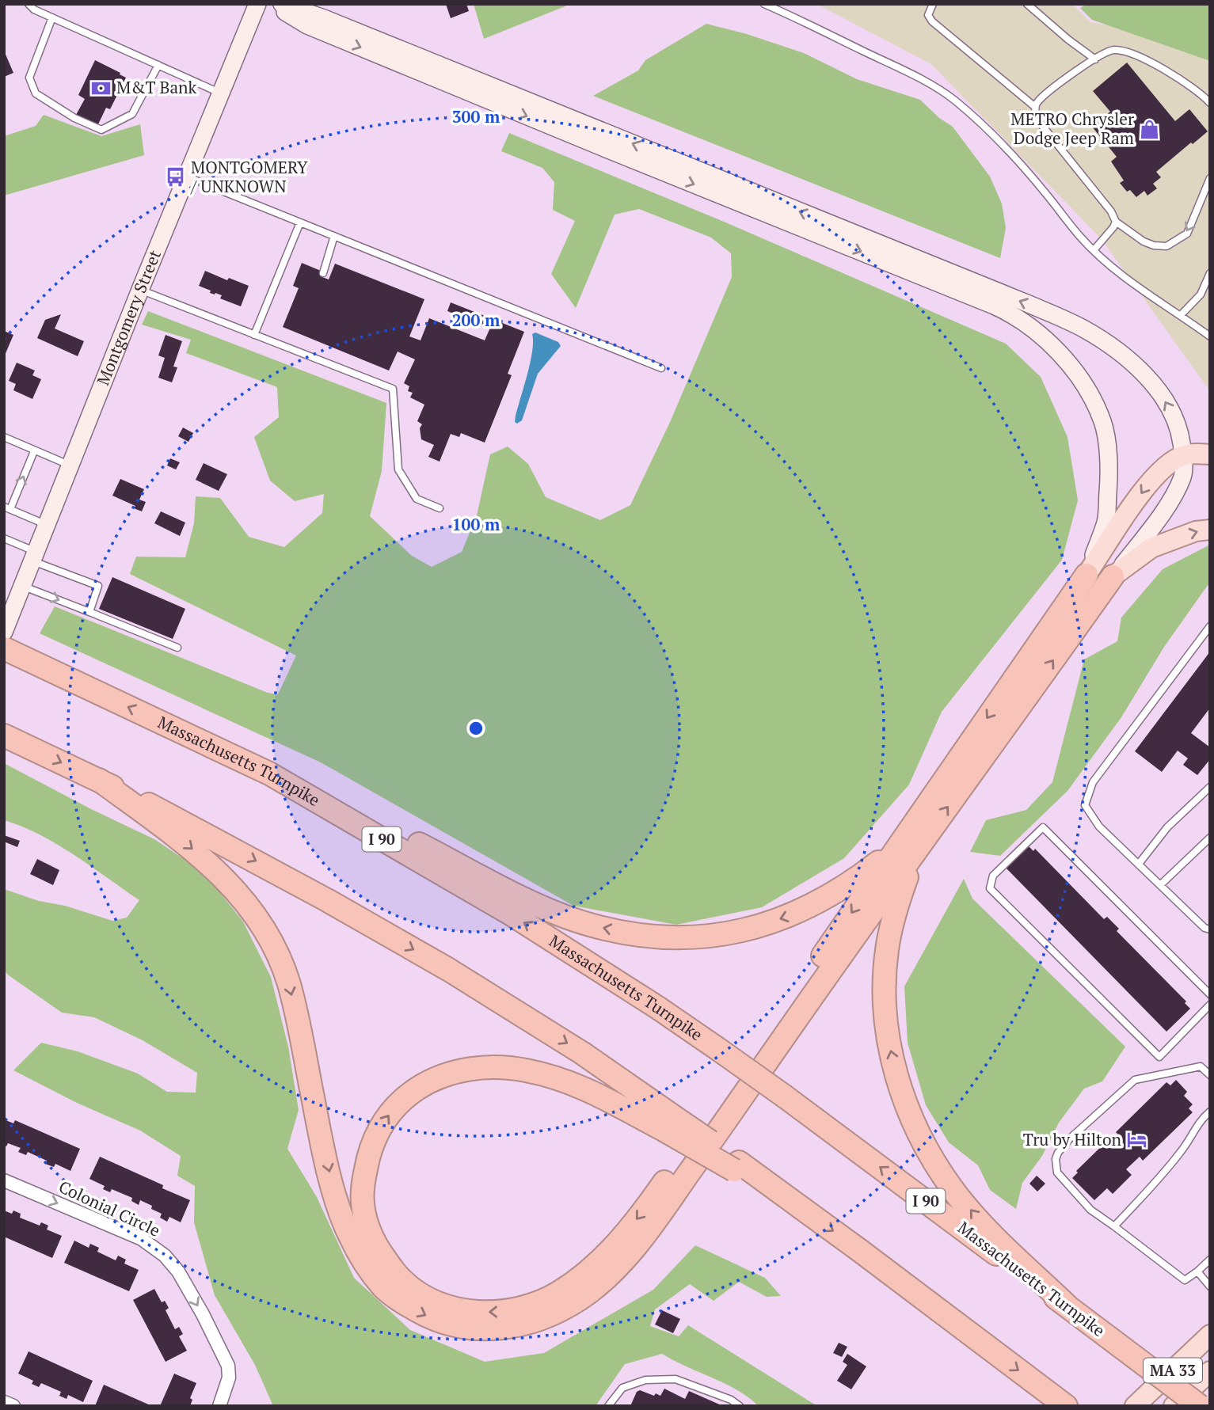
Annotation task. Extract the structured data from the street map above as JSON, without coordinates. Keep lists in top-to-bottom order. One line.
{"streets":{"highway":["Massachusetts Turnpike","I 90"],"main road":["Montgomery Street","MA 33"],"street":["Colonial Circle"]},"one_way":["Colonial Circle"],"places":{"bank":["M&T Bank"],"shop":["METRO Chrysler Dodge Jeep Ram"],"bus stop":["MONTGOMERY / UNKNOWN"],"hotel":["Tru by Hilton"]},"rings":["300 m","200 m","100 m"]}
